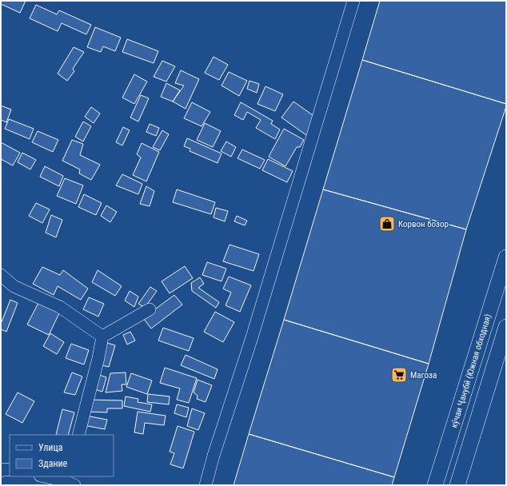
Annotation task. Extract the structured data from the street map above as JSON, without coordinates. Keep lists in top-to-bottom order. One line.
{"streets":{"main road":["кӯчаи Ҷанубӣ (Южная обходная)"]},"places":{"shop":["Корвон бозор"],"supermarket":["Магоза"]},"legend":["Улица","Здание"]}
